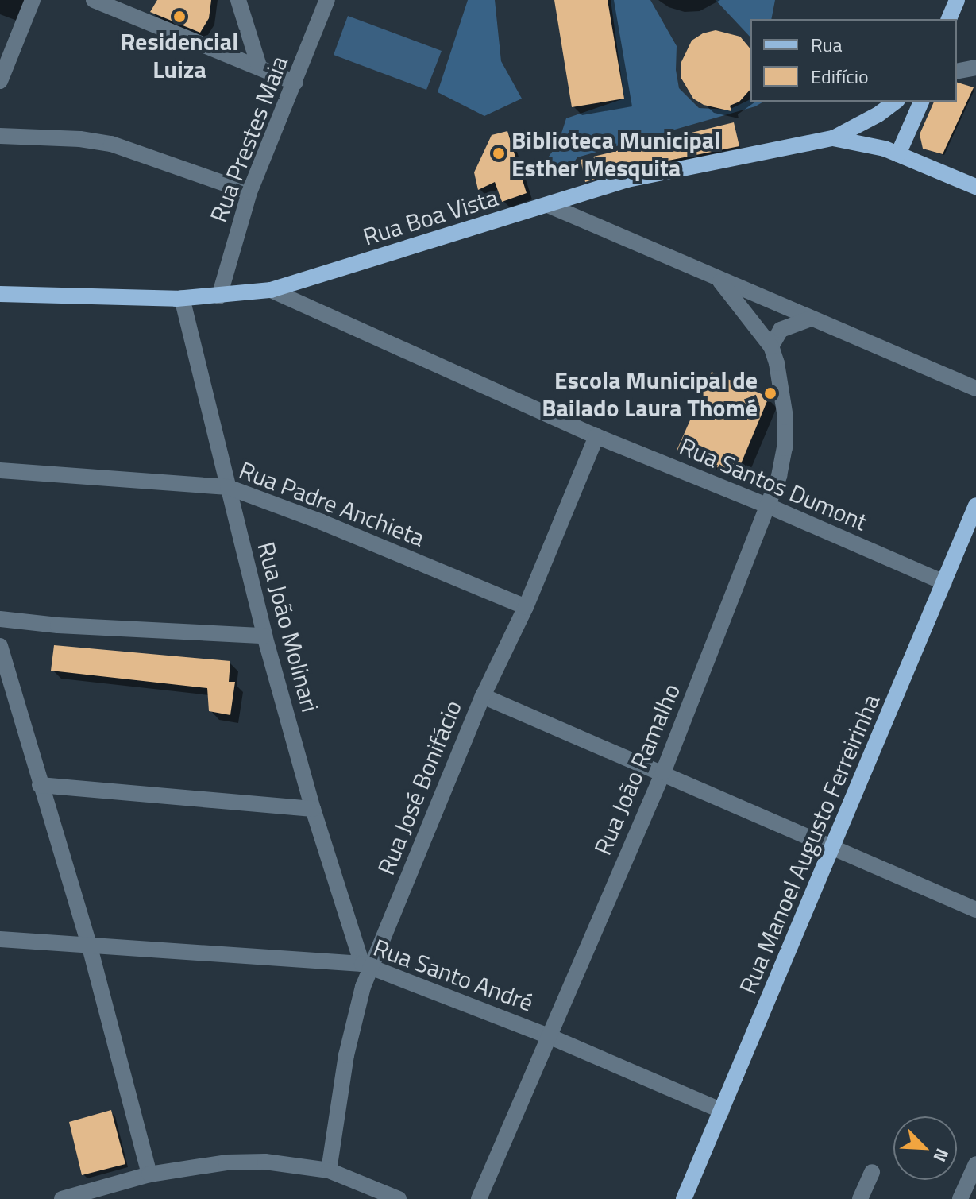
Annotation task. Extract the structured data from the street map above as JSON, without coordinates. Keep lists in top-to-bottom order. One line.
{"streets":{"main road":["Rua Boa Vista","Rua Manoel Augusto Ferreirinha"],"street":["Rua Prestes Maia","Rua Santos Dumont","Rua Padre Anchieta","Rua João Molinari","Rua João Ramalho","Rua José Bonifácio","Rua Santo André"]},"crossings":[["Rua Prestes Maia","Rua Boa Vista"],["Rua Boa Vista","Rua Santos Dumont"],["Rua Boa Vista","Rua João Molinari"],["Rua Santos Dumont","Rua João Ramalho"],["Rua Santos Dumont","Rua José Bonifácio"],["Rua Santos Dumont","Rua Manoel Augusto Ferreirinha"],["Rua Padre Anchieta","Rua João Molinari"],["Rua Padre Anchieta","Rua José Bonifácio"],["Rua João Molinari","Rua José Bonifácio"],["Rua João Molinari","Rua Santo André"],["Rua João Ramalho","Rua Santo André"],["Rua José Bonifácio","Rua Santo André"],["Rua Manoel Augusto Ferreirinha","Rua Santo André"]],"places":["Residencial Luiza","Biblioteca Municipal Esther Mesquita","Escola Municipal de Bailado Laura Thomé"],"legend":["Rua","Edifício"],"north":"bottom right"}
